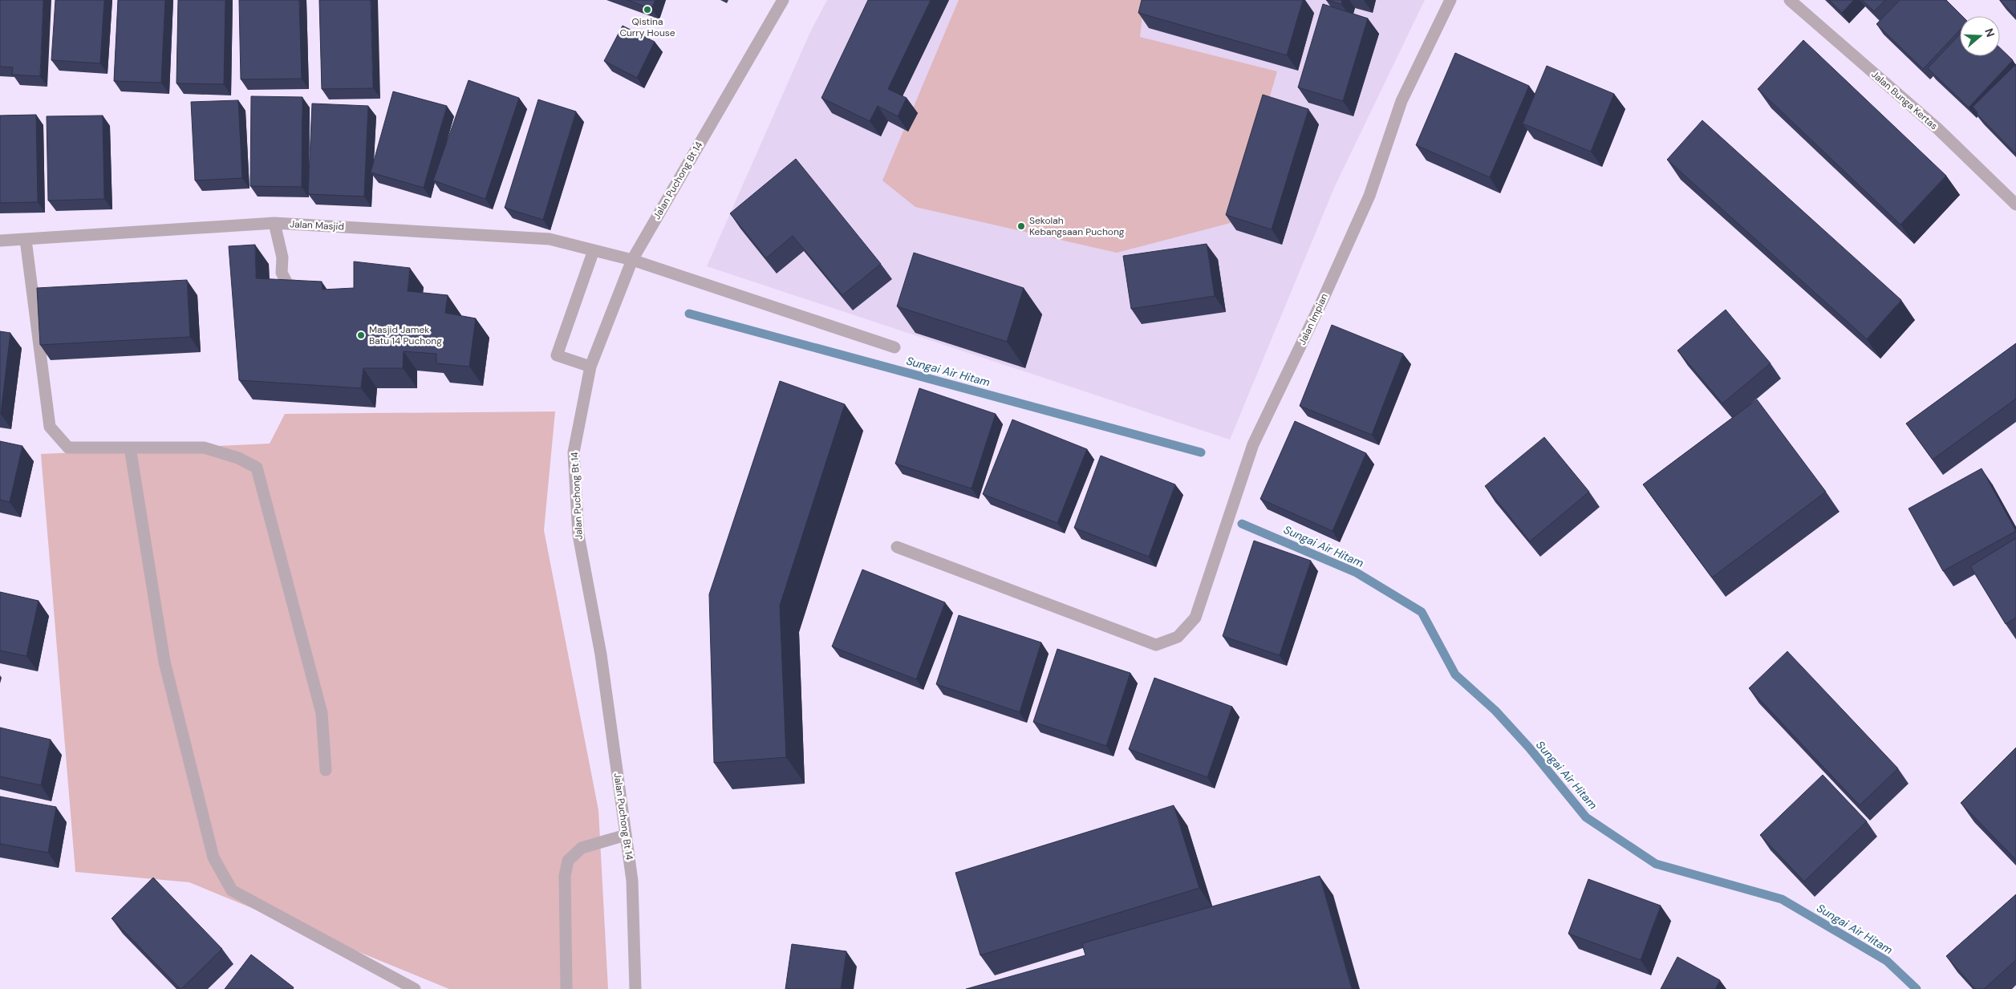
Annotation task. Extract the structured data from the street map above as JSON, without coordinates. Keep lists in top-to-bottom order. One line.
{"streets":{"street":["Jalan Bunga Kertas","Jalan Puchong Bt 14","Jalan Masjid","Jalan Impian"]},"crossings":[["Jalan Puchong Bt 14","Jalan Masjid"]],"water":["Sungai Air Hitam"],"places":["Qistina Curry House","Sekolah Kebangsaan Puchong","Masjid Jamek Batu 14 Puchong"],"north":"right"}
